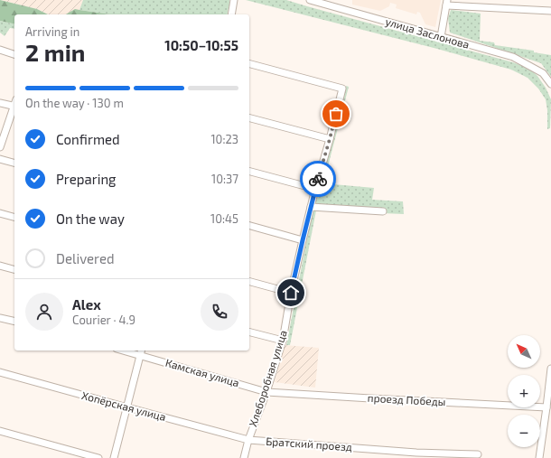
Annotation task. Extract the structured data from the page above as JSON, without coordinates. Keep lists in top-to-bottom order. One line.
{"streets":{"street":["улица Заслонова","Камская улица","Хлеборобная улица","проезд Победы","Хопёрская улица","Братский проезд"]},"crossings":[["Камская улица","Хлеборобная улица"],["Камская улица","проезд Победы"],["Хлеборобная улица","проезд Победы"],["Хлеборобная улица","Хопёрская улица"],["Хлеборобная улица","Братский проезд"],["Хопёрская улица","Братский проезд"]],"north":"top left","page":{"heading":["2 min","Arriving in","10:50–10:55"],"panel":["Alex","Courier · 4.9"],"bar":"On the way · 130 m","list":[["Confirmed","10:23"],["Preparing","10:37"],["On the way","10:45"],"Delivered"],"map_buttons":["+","−"]}}
